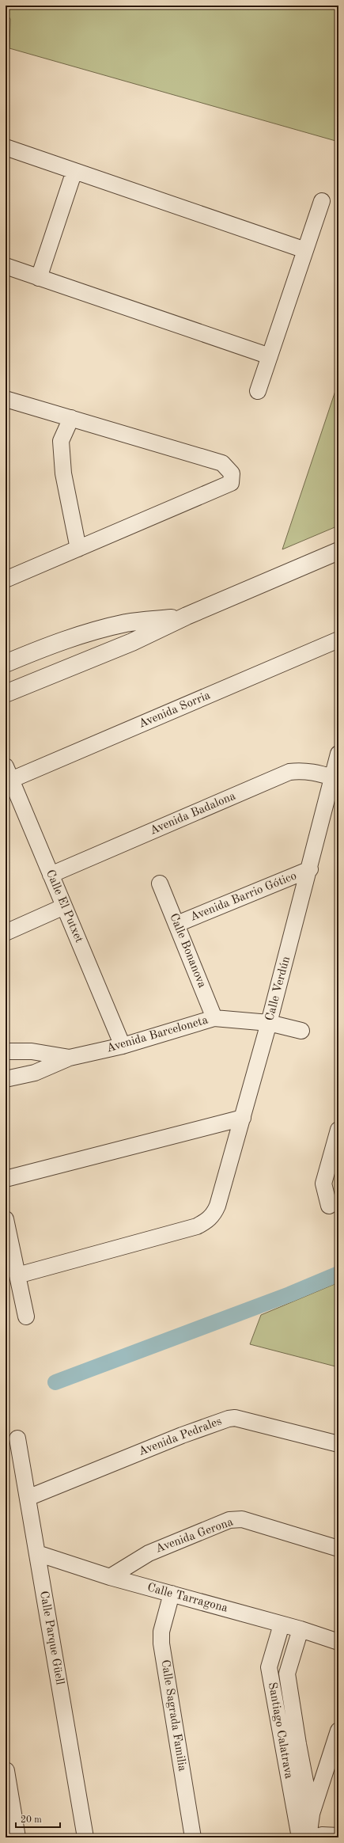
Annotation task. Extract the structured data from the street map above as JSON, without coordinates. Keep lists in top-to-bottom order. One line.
{"streets":{"street":["Avenida Sorria","Avenida Badalona","Avenida Barrio Gótico","Calle El Putxet","Calle Bonanova","Calle Verdún","Avenida Barceloneta","Avenida Pedrales","Avenida Gerona","Calle Tarragona","Calle Parque Güell","Calle Sagrada Familia","Santiago Calatrava"]},"crossings":[["Avenida Sorria","Calle El Putxet"],["Avenida Badalona","Calle El Putxet"],["Avenida Badalona","Calle Verdún"],["Avenida Barrio Gótico","Calle Bonanova"],["Avenida Barrio Gótico","Calle Verdún"],["Calle El Putxet","Avenida Barceloneta"],["Calle Bonanova","Avenida Barceloneta"],["Calle Verdún","Avenida Barceloneta"],["Avenida Pedrales","Calle Parque Güell"],["Avenida Gerona","Calle Tarragona"],["Calle Tarragona","Calle Parque Güell"],["Calle Tarragona","Calle Sagrada Familia"],["Calle Tarragona","Santiago Calatrava"]],"scale_bar":"20 m"}
